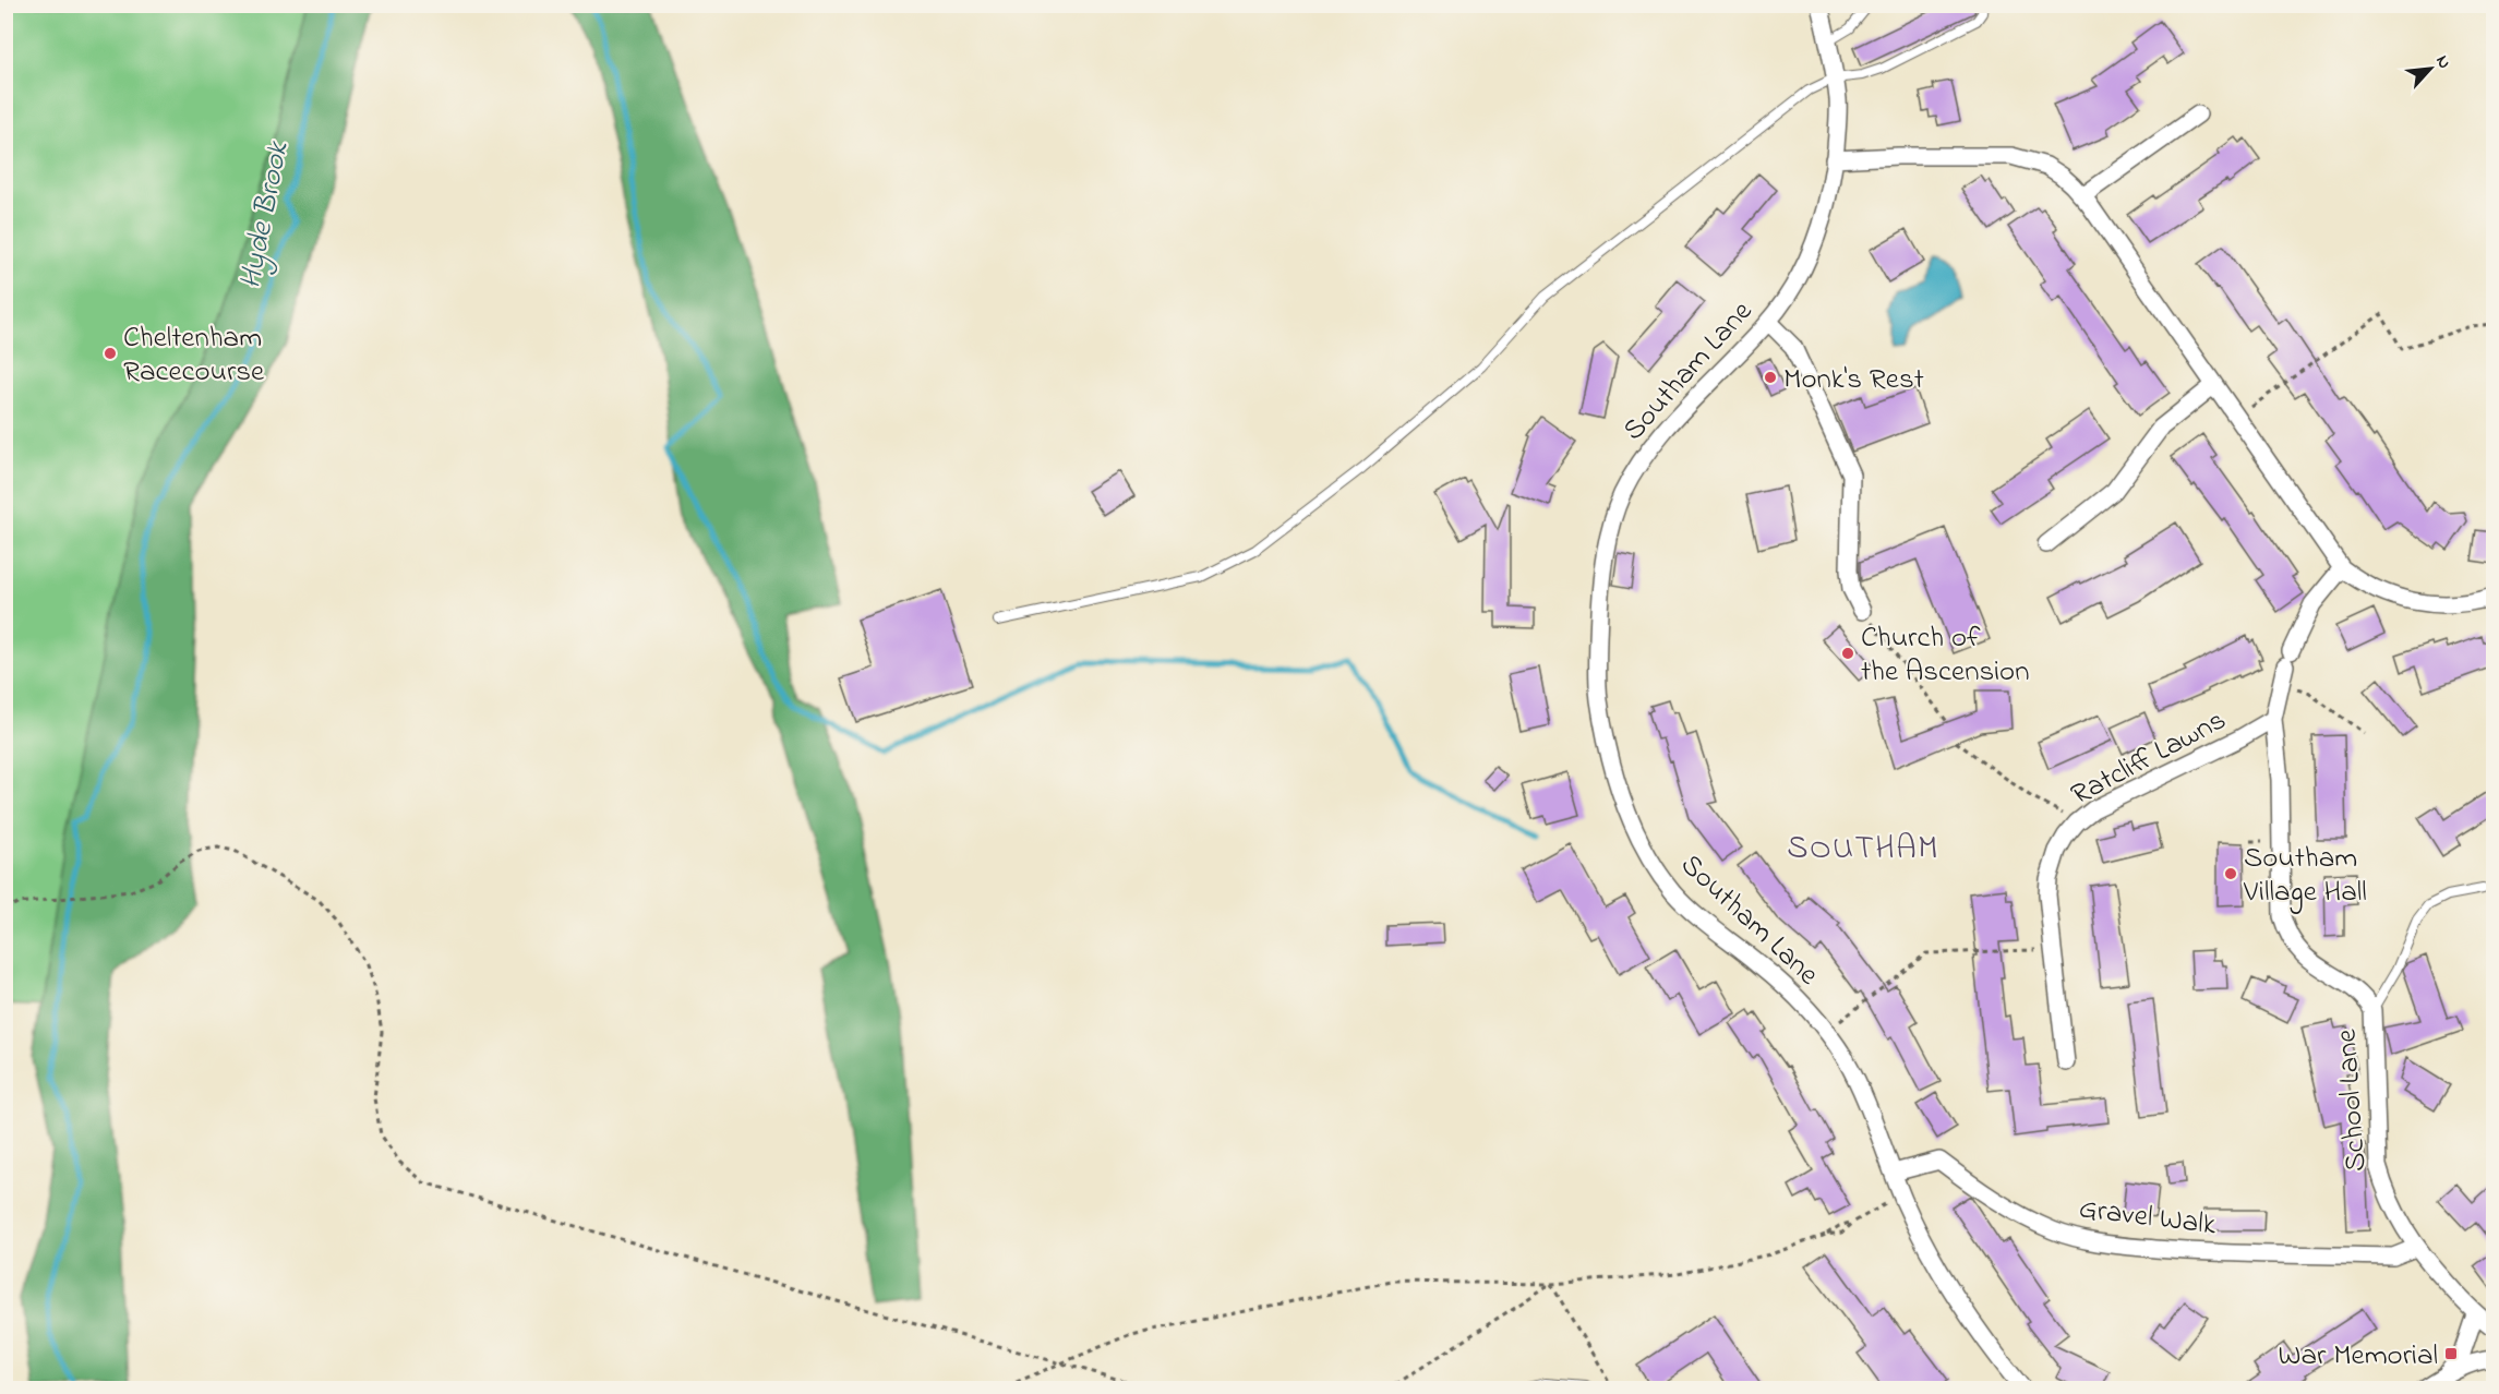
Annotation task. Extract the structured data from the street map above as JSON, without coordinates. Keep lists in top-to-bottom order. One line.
{"streets":{"street":["Southam Lane","Ratcliff Lawns","School Lane","Gravel Walk"]},"crossings":[["Southam Lane","Gravel Walk"],["School Lane","Gravel Walk"]],"districts":["SOUTHAM"],"water":["Hyde Brook"],"places":{"other":["Cheltenham Racecourse","Monk's Rest","Church of the Ascension","Southam Village Hall"],"transit":["War Memorial"]},"north":"top right"}
